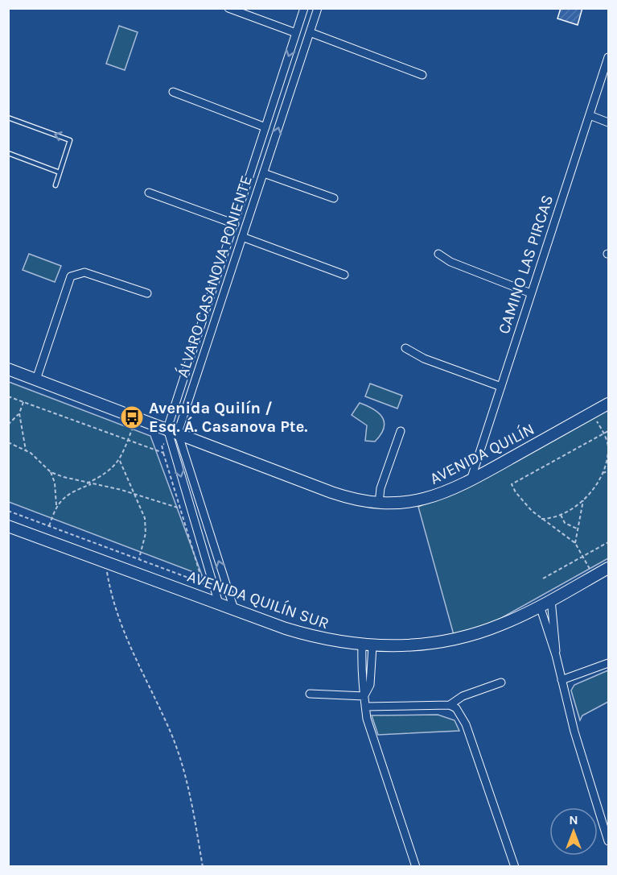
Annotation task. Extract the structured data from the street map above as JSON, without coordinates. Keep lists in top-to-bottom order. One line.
{"streets":{"street":["CAMINO LAS PIRCAS","ÁLVARO CASANOVA PONIENTE","AVENIDA QUILÍN","AVENIDA QUILÍN SUR"]},"crossings":[["CAMINO LAS PIRCAS","AVENIDA QUILÍN"],["ÁLVARO CASANOVA PONIENTE","AVENIDA QUILÍN"]],"places":{"bus stop":["Avenida Quilín / Esq. Á. Casanova Pte."]},"north":"top"}
